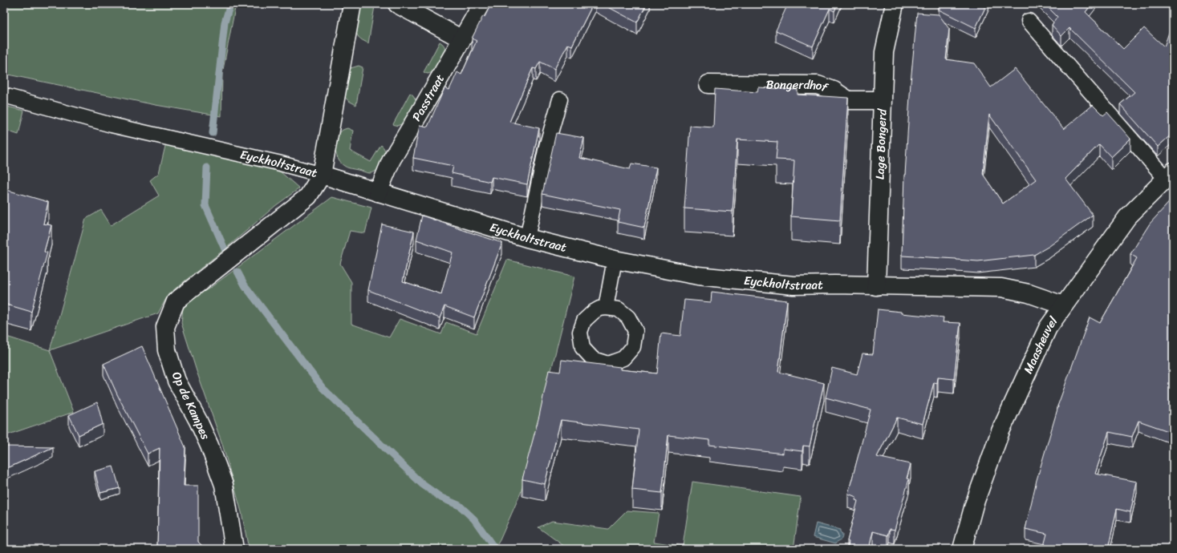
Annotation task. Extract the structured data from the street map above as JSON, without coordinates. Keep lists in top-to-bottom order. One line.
{"streets":{"street":["Bongerdhof","Passtraat","Lage Bongerd","Eyckholtstraat","Maasheuvel","Op de Kampes"]},"crossings":[["Bongerdhof","Lage Bongerd"],["Passtraat","Eyckholtstraat"],["Lage Bongerd","Eyckholtstraat"],["Eyckholtstraat","Maasheuvel"],["Eyckholtstraat","Op de Kampes"]]}
